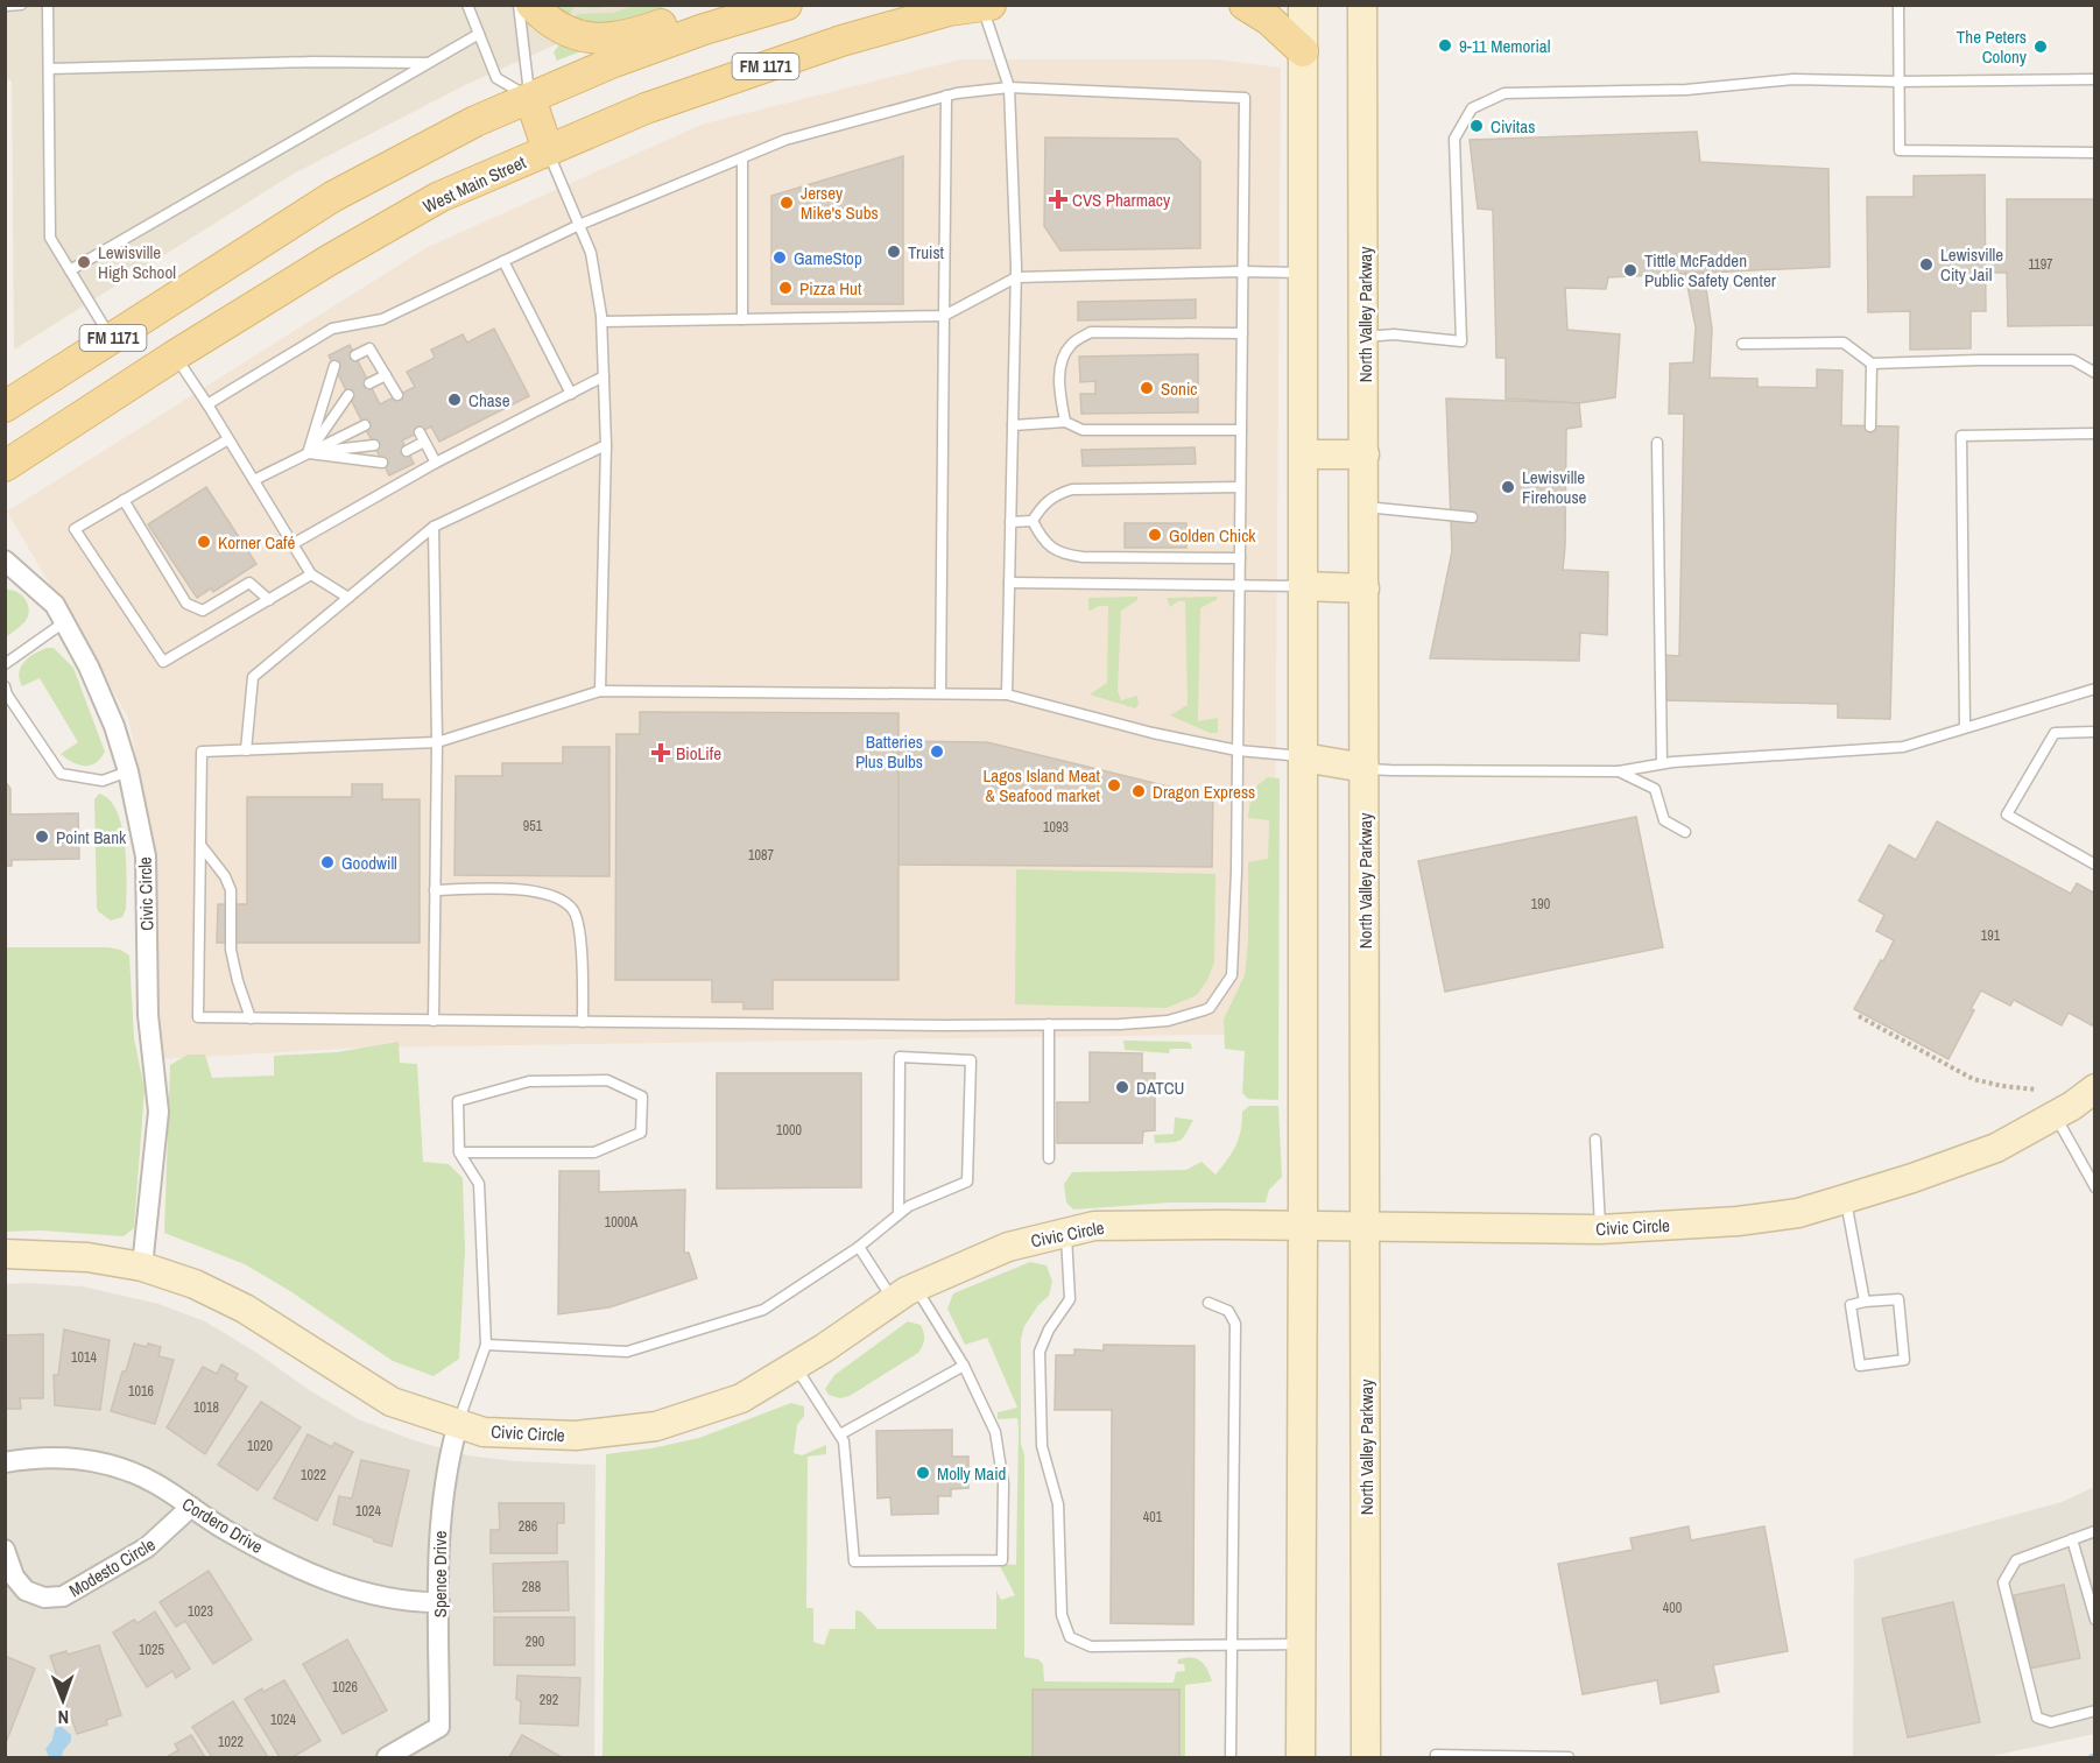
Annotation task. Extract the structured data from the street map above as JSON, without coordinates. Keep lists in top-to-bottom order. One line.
{"streets":{"main road":["FM 1171","West Main Street","North Valley Parkway","Civic Circle"],"street":["Cordero Drive","Modesto Circle","Spence Drive"]},"crossings":[["North Valley Parkway","Civic Circle"],["Civic Circle","Spence Drive"],["Cordero Drive","Modesto Circle"],["Cordero Drive","Spence Drive"]],"places":{"other":["9-11 Memorial","The Peters Colony","Civitas","Jersey Mike's Subs","Truist","GameStop","Lewisville High School","Lewisville City Jail","Tittle McFadden Public Safety Center","Pizza Hut","Sonic","Chase","Lewisville Firehouse","Golden Chick","Korner Café","Batteries Plus Bulbs","Lagos Island Meat & Seafood market","Dragon Express","Point Bank","Goodwill","DATCU","Molly Maid"],"health":["CVS Pharmacy","BioLife"]},"house_numbers":["1197","951","1093","1087","190","191","1000","1000A","1014","1016","1018","1020","1022","1024","401","286","288","400","1023","290","1025","1026","292","1024","1022"],"north":"bottom"}
